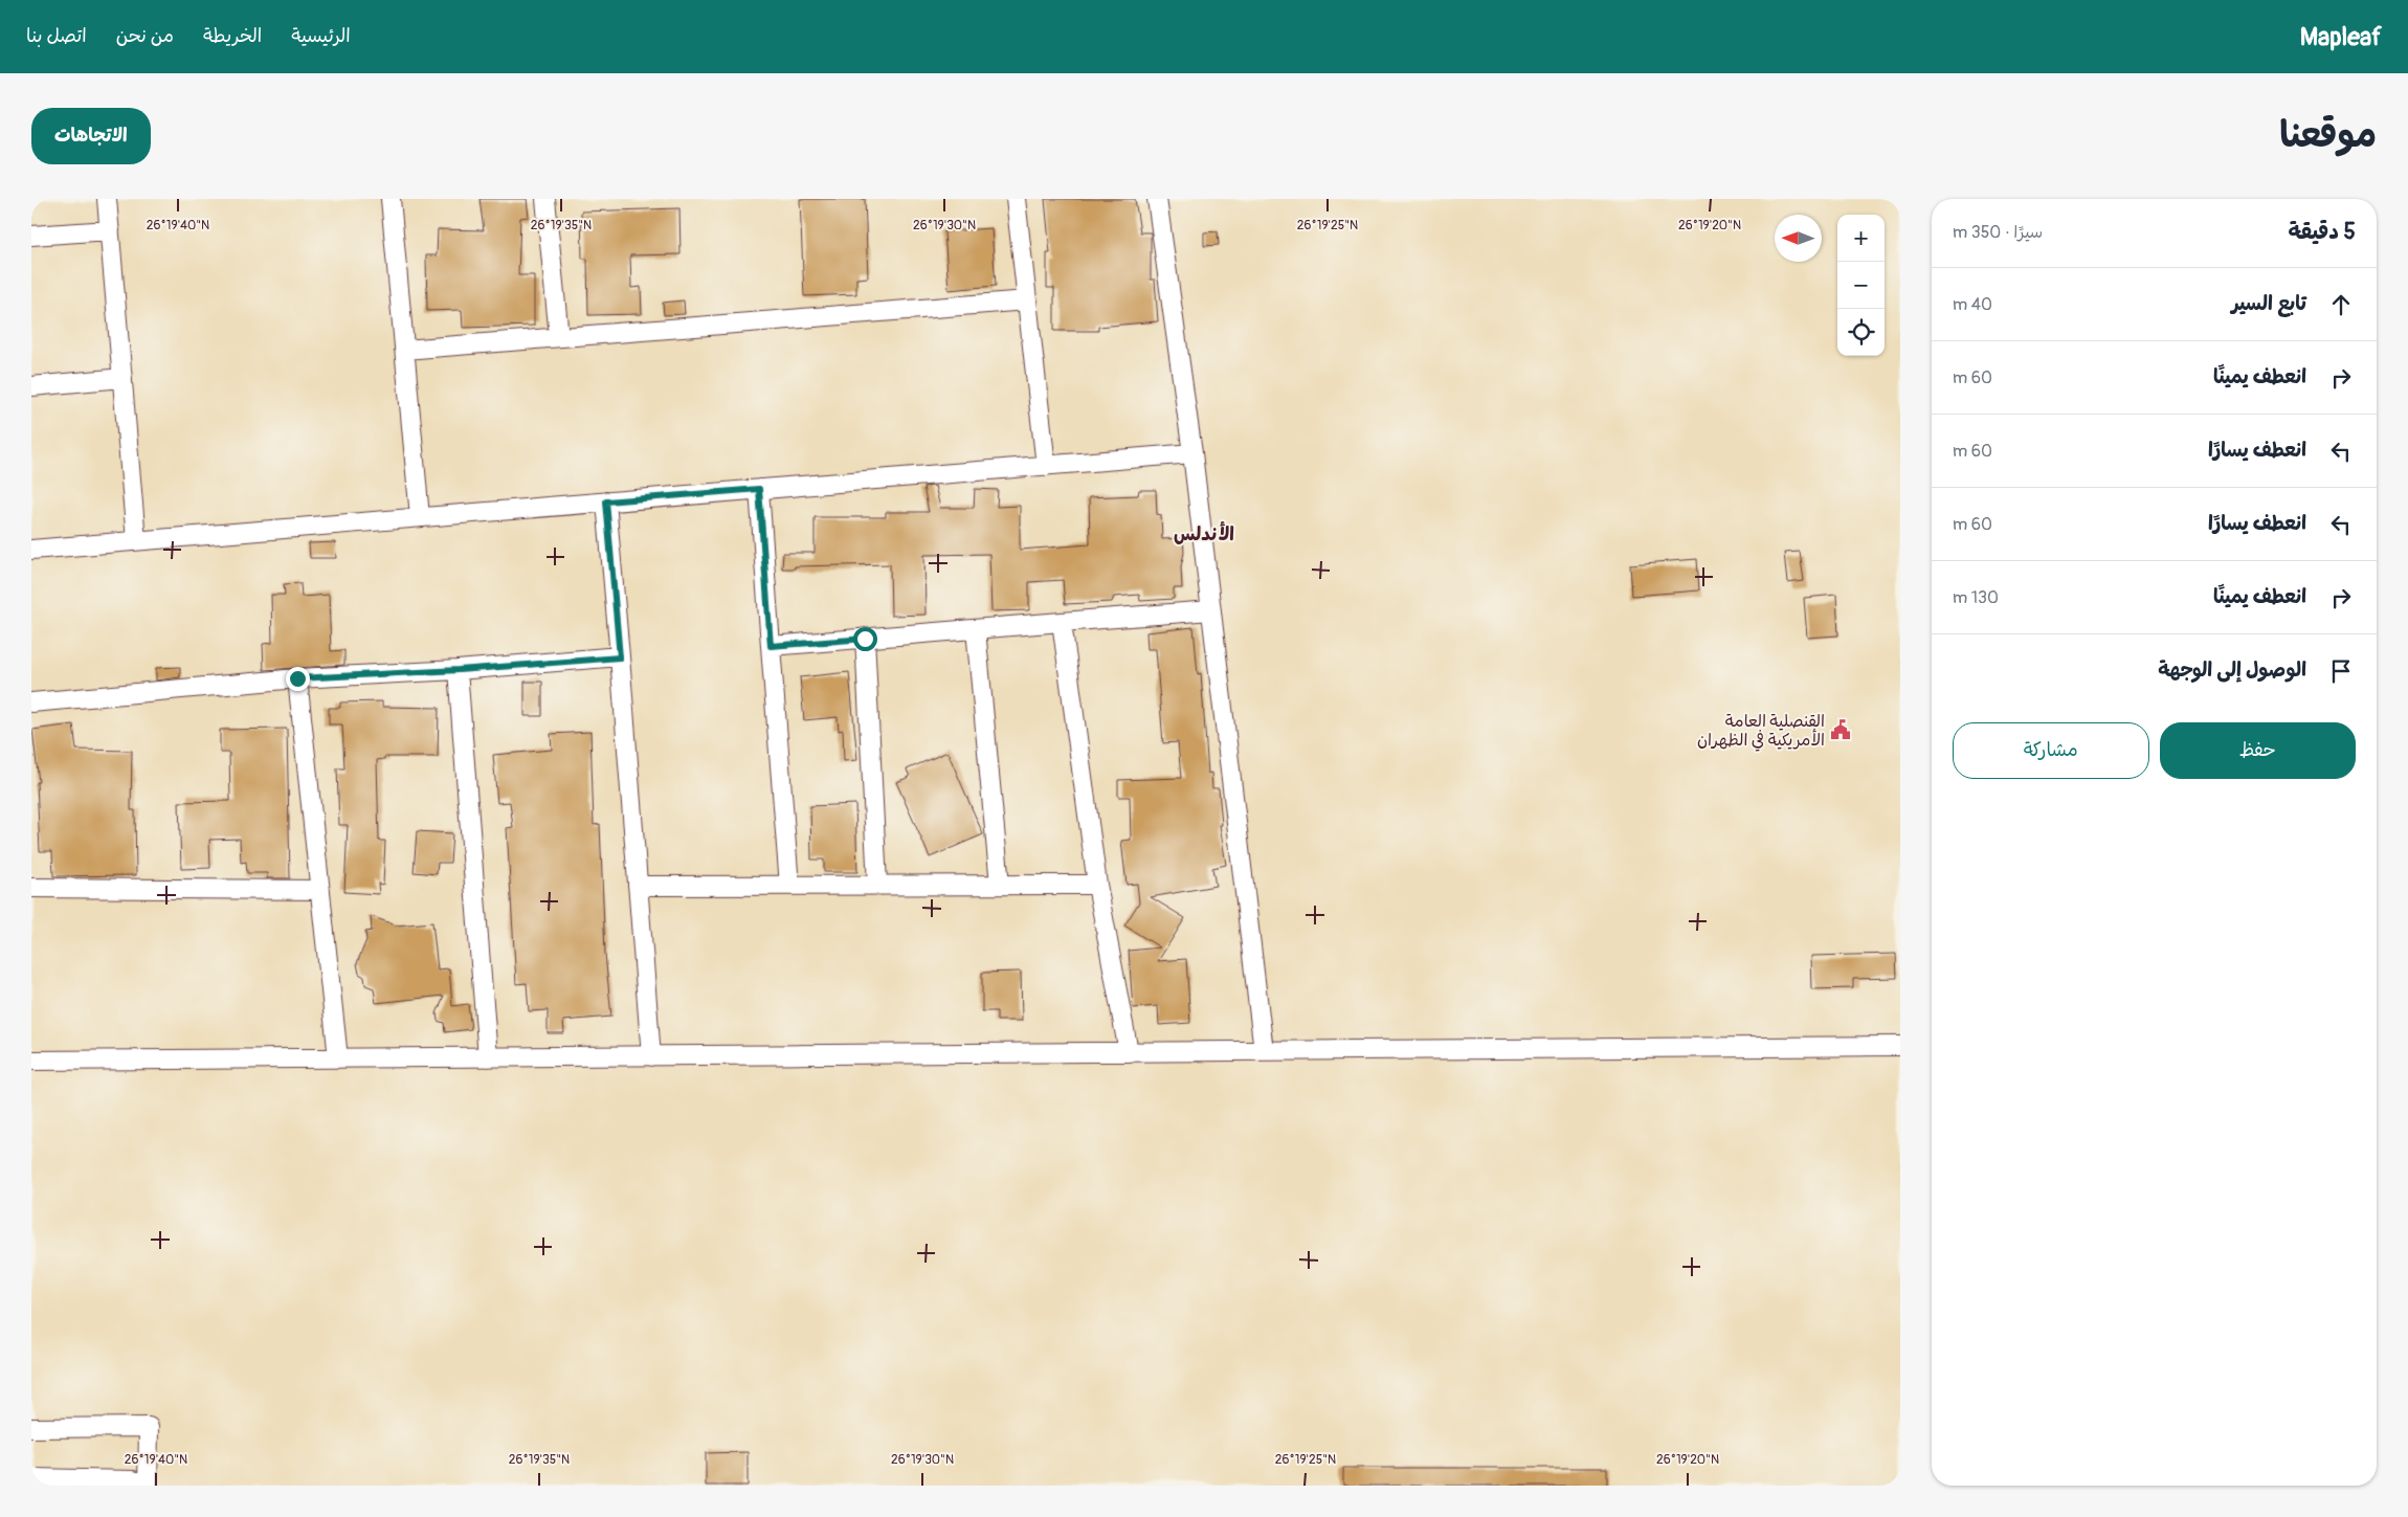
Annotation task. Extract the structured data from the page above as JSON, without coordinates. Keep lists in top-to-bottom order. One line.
{"districts":["الأندلس"],"places":{"public building":["القنصلية العامة الأمريكية في الظهران"]},"north":"left","page":{"header":"Mapleaf","nav":["الرئيسية","الخريطة","من نحن","اتصل بنا"],"title":"موقعنا","buttons":["الاتجاهات",["حفظ","مشاركة"]],"heading":["5 دقيقة","سيرًا · 350 m"],"map_buttons":["+","−"],"list":[["تابع السير","40 m"],["انعطف يمينًا","60 m"],["انعطف يسارًا","60 m"],["انعطف يسارًا","60 m"],["انعطف يمينًا","130 m"],"الوصول إلى الوجهة"]},"coordinates":["26°19'40\"N","26°19'35\"N","26°19'30\"N","26°19'25\"N","26°19'20\"N"]}
